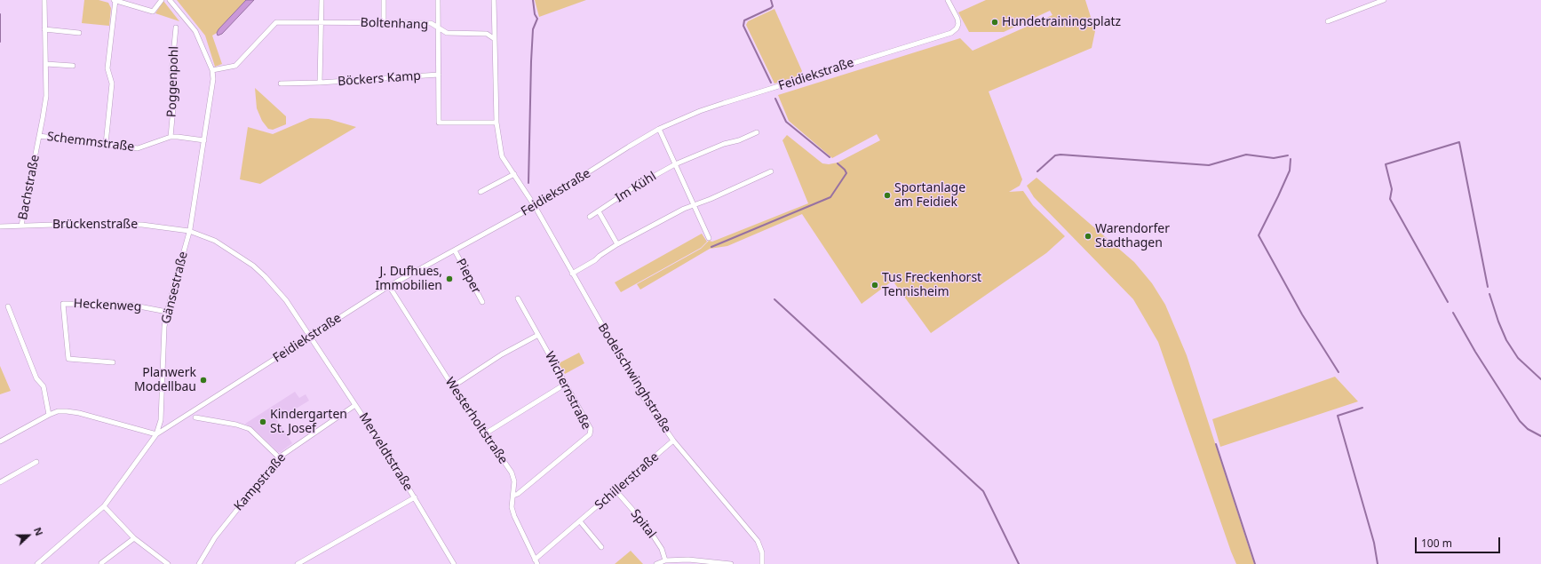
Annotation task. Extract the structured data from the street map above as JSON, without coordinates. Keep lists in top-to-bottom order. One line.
{"streets":{"street":["Boltenhang","Feidiekstraße","Böckers Kamp","Poggenpohl","Schemmstraße","Bachstraße","Im Kühl","Brückenstraße","Pieper","Gänsestraße","Heckenweg","Bodelschwinghstraße","Wichernstraße","Westerholtstraße","Merveldtstraße","Schillerstraße","Kampstraße","Spital"]},"crossings":[["Boltenhang","Böckers Kamp"],["Boltenhang","Gänsestraße"],["Feidiekstraße","Pieper"],["Feidiekstraße","Gänsestraße"],["Feidiekstraße","Bodelschwinghstraße"],["Feidiekstraße","Westerholtstraße"],["Feidiekstraße","Merveldtstraße"],["Poggenpohl","Schemmstraße"],["Schemmstraße","Bachstraße"],["Schemmstraße","Gänsestraße"],["Bachstraße","Brückenstraße"],["Brückenstraße","Gänsestraße"],["Brückenstraße","Merveldtstraße"],["Gänsestraße","Heckenweg"],["Gänsestraße","Merveldtstraße"],["Bodelschwinghstraße","Schillerstraße"],["Wichernstraße","Westerholtstraße"],["Westerholtstraße","Schillerstraße"],["Merveldtstraße","Kampstraße"],["Schillerstraße","Spital"]],"places":["Hundetrainingsplatz","Sportanlage am Feidiek","Warendorfer Stadthagen","J. Dufhues, Immobilien","Tus Freckenhorst Tennisheim","Planwerk Modellbau","Kindergarten St. Josef"],"scale_bar":"100 m","north":"right"}
